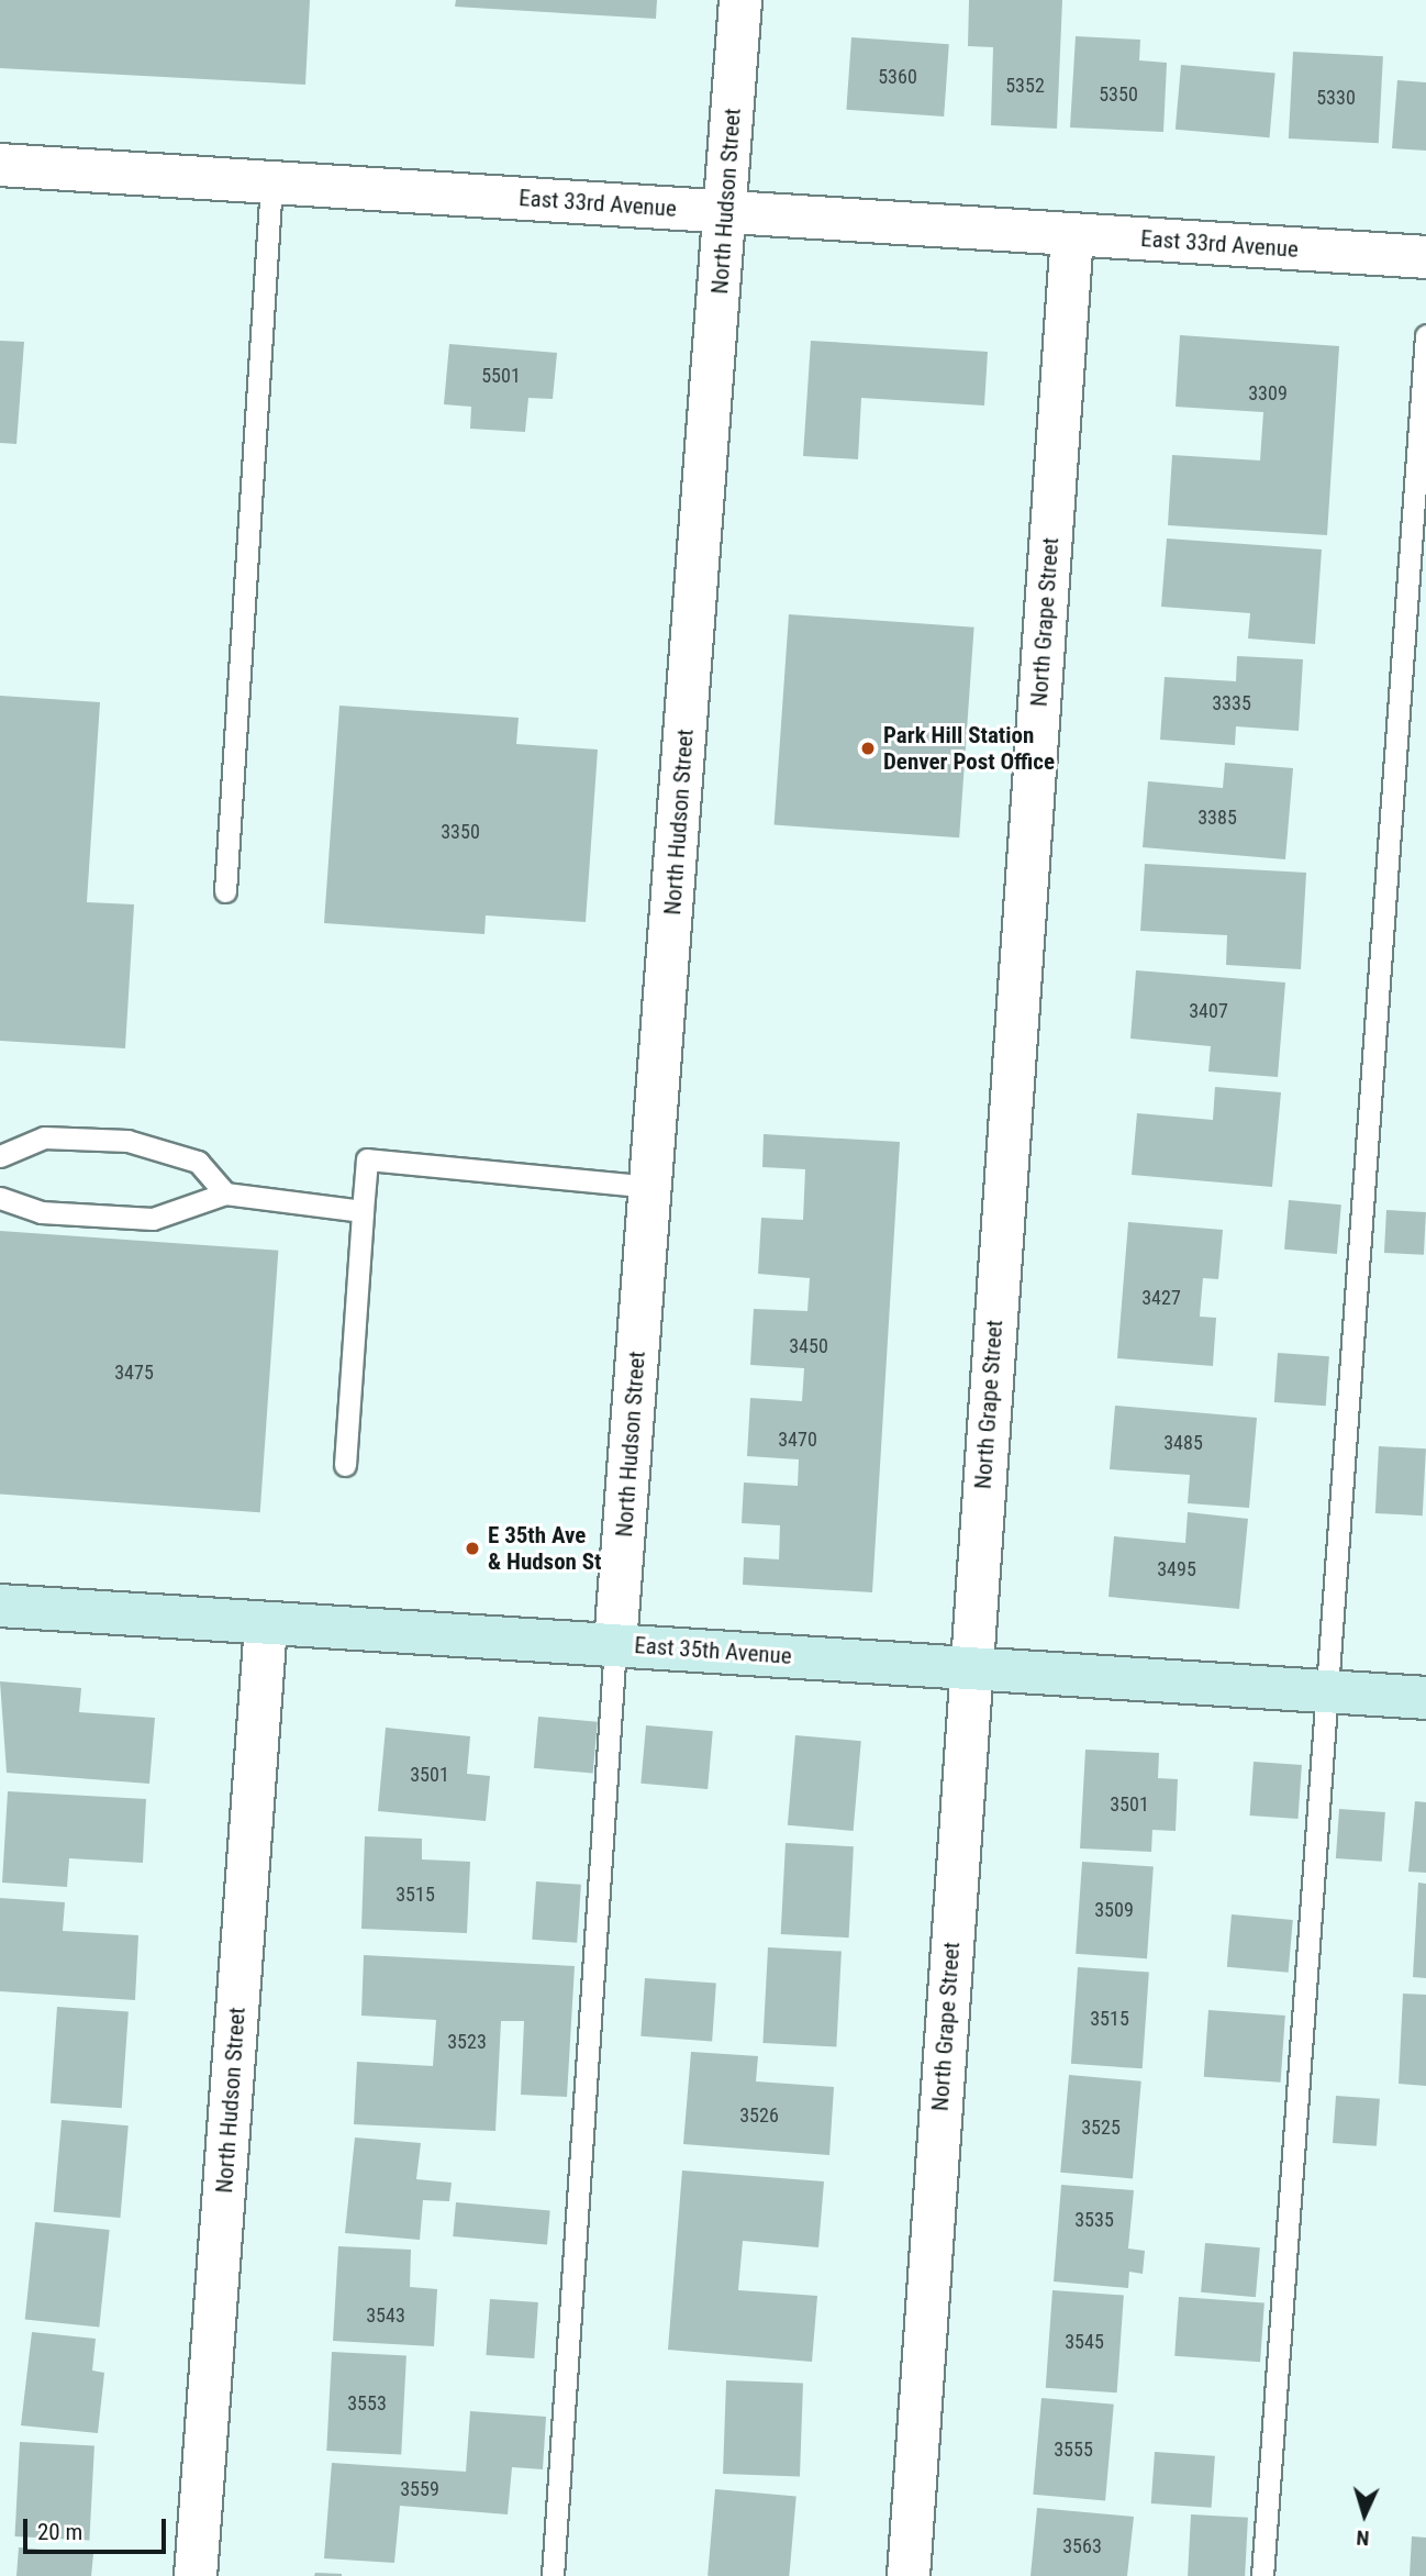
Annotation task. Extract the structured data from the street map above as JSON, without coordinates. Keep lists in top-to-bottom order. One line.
{"streets":{"street":["North Hudson Street","East 33rd Avenue","North Grape Street","East 35th Avenue"]},"crossings":[["North Hudson Street","East 33rd Avenue"],["North Hudson Street","East 35th Avenue"],["East 33rd Avenue","North Grape Street"],["North Grape Street","East 35th Avenue"]],"places":["Park Hill Station Denver Post Office","E 35th Ave & Hudson St"],"house_numbers":["5360","5352","5350","5330","5501","3309","3335","3385","3350","3407","3427","3450","3475","3470","3485","3495","3501","3501","3515","3509","3515","3523","3526","3525","3535","3543","3545","3553","3555","3559","3563"],"scale_bar":"20 m","north":"bottom"}
